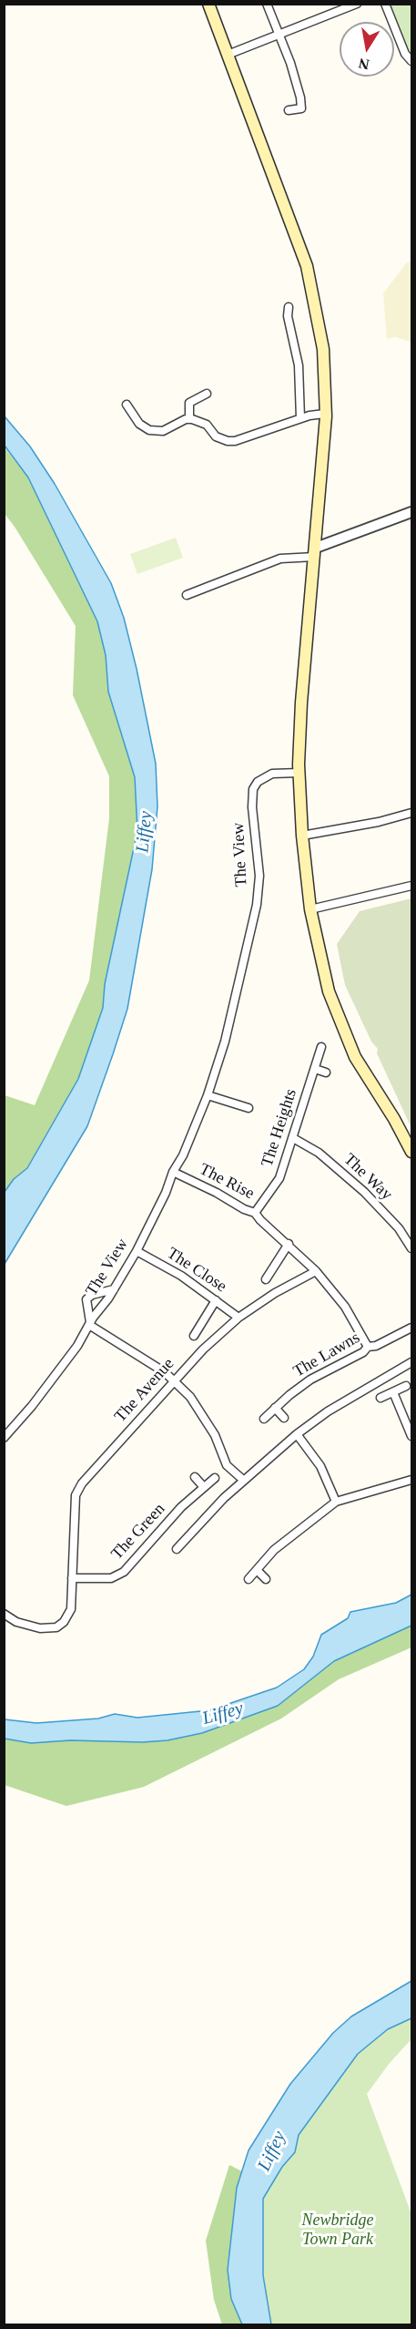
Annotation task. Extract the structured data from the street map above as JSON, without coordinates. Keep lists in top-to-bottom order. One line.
{"streets":{"street":["The View","The Heights","The Way","The Rise","The Close","The Lawns","The Avenue","The Green"]},"crossings":[["The View","The Rise"],["The View","The Close"],["The Heights","The Way"],["The Heights","The Rise"],["The Rise","The Lawns"],["The Rise","The Avenue"],["The Close","The Avenue"],["The Avenue","The Green"]],"water":["Liffey"],"parks":["Newbridge Town Park"],"north":"bottom"}
